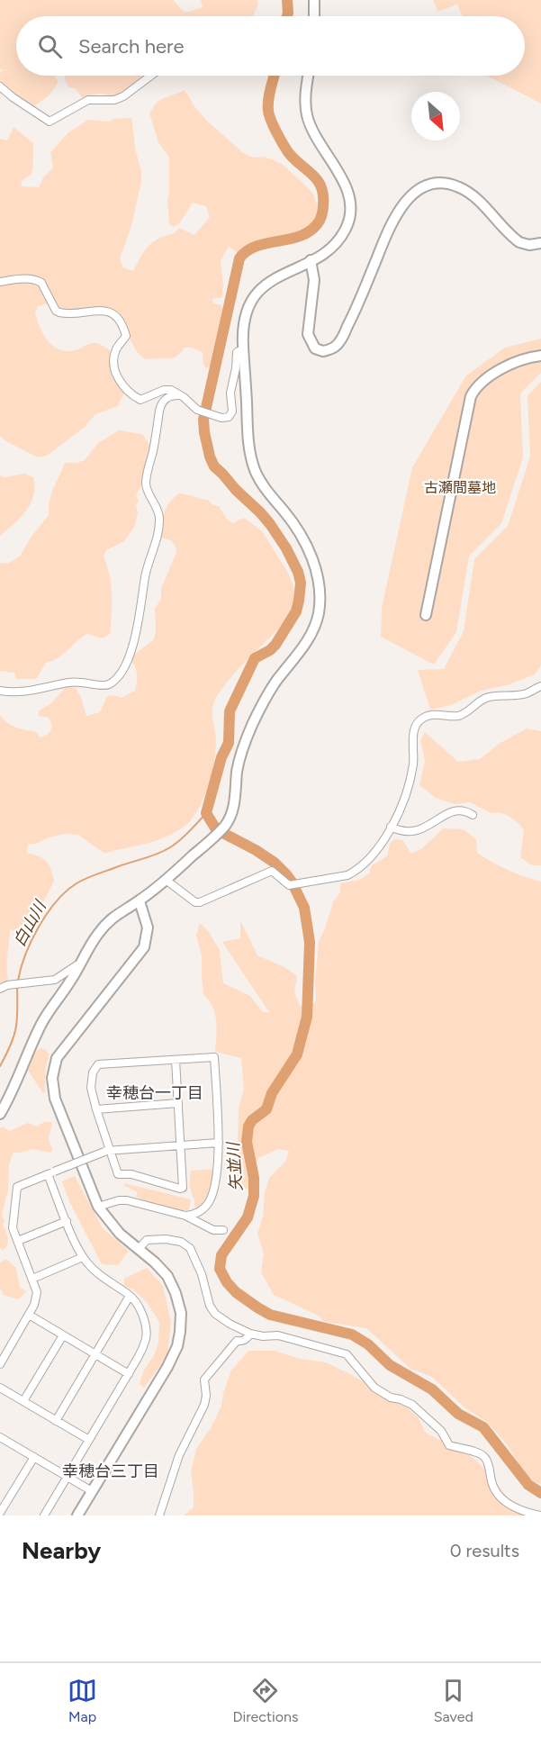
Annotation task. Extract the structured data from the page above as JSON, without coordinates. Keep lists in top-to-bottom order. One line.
{"districts":["幸穂台一丁目","幸穂台三丁目"],"water":["白山川","矢並川"],"parks":["古瀬間墓地"],"north":"bottom right","page":{"search":"Search here","heading":["Nearby","0 results"],"nav":["Map","Directions","Saved"]}}
